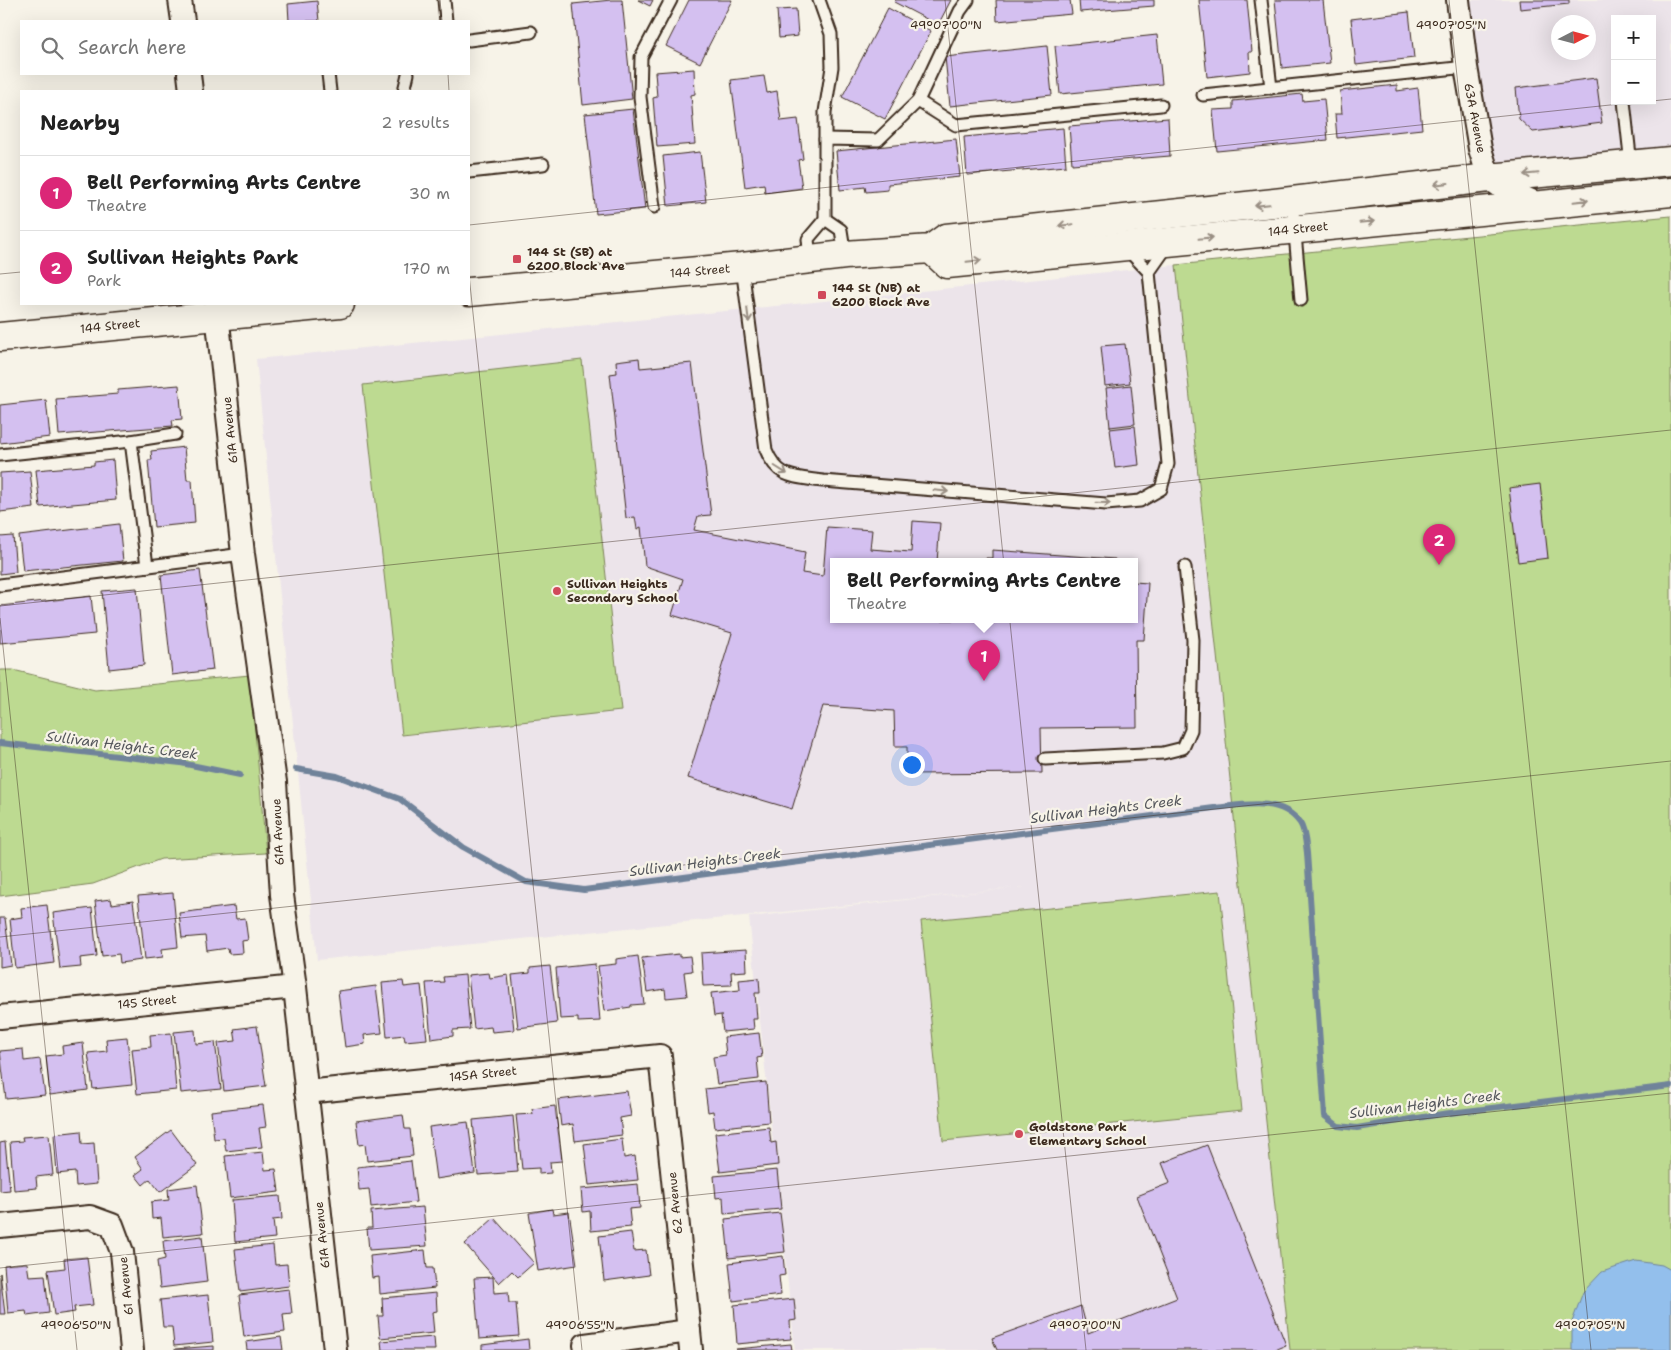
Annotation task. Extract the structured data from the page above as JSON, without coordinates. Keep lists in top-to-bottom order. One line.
{"streets":{"main road":["144 Street"],"street":["63A Avenue","61A Avenue","145 Street","145A Street","62 Avenue","61 Avenue"]},"crossings":[["63A Avenue","144 Street"],["144 Street","61A Avenue"],["61A Avenue","145 Street"],["61A Avenue","145A Street"],["145A Street","62 Avenue"]],"water":["Sullivan Heights Creek"],"places":{"transit":["144 St (SB) at 6200 Block Ave","144 St (NB) at 6200 Block Ave"],"other":["Sullivan Heights Secondary School","Goldstone Park Elementary School"]},"north":"right","page":{"map_buttons":["+","−"],"search":"Search here","heading":["Nearby","2 results"],"list":[{"mark":"1","name":"Bell Performing Arts Centre","note":"Theatre","value":"30 m"},{"mark":"2","name":"Sullivan Heights Park","note":"Park","value":"170 m"}],"pins":["2","1"],"popup":["Bell Performing Arts Centre","Theatre"]},"coordinates":["49°07'00\"N","49°07'05\"N","49°06'50\"N","49°06'55\"N"]}
